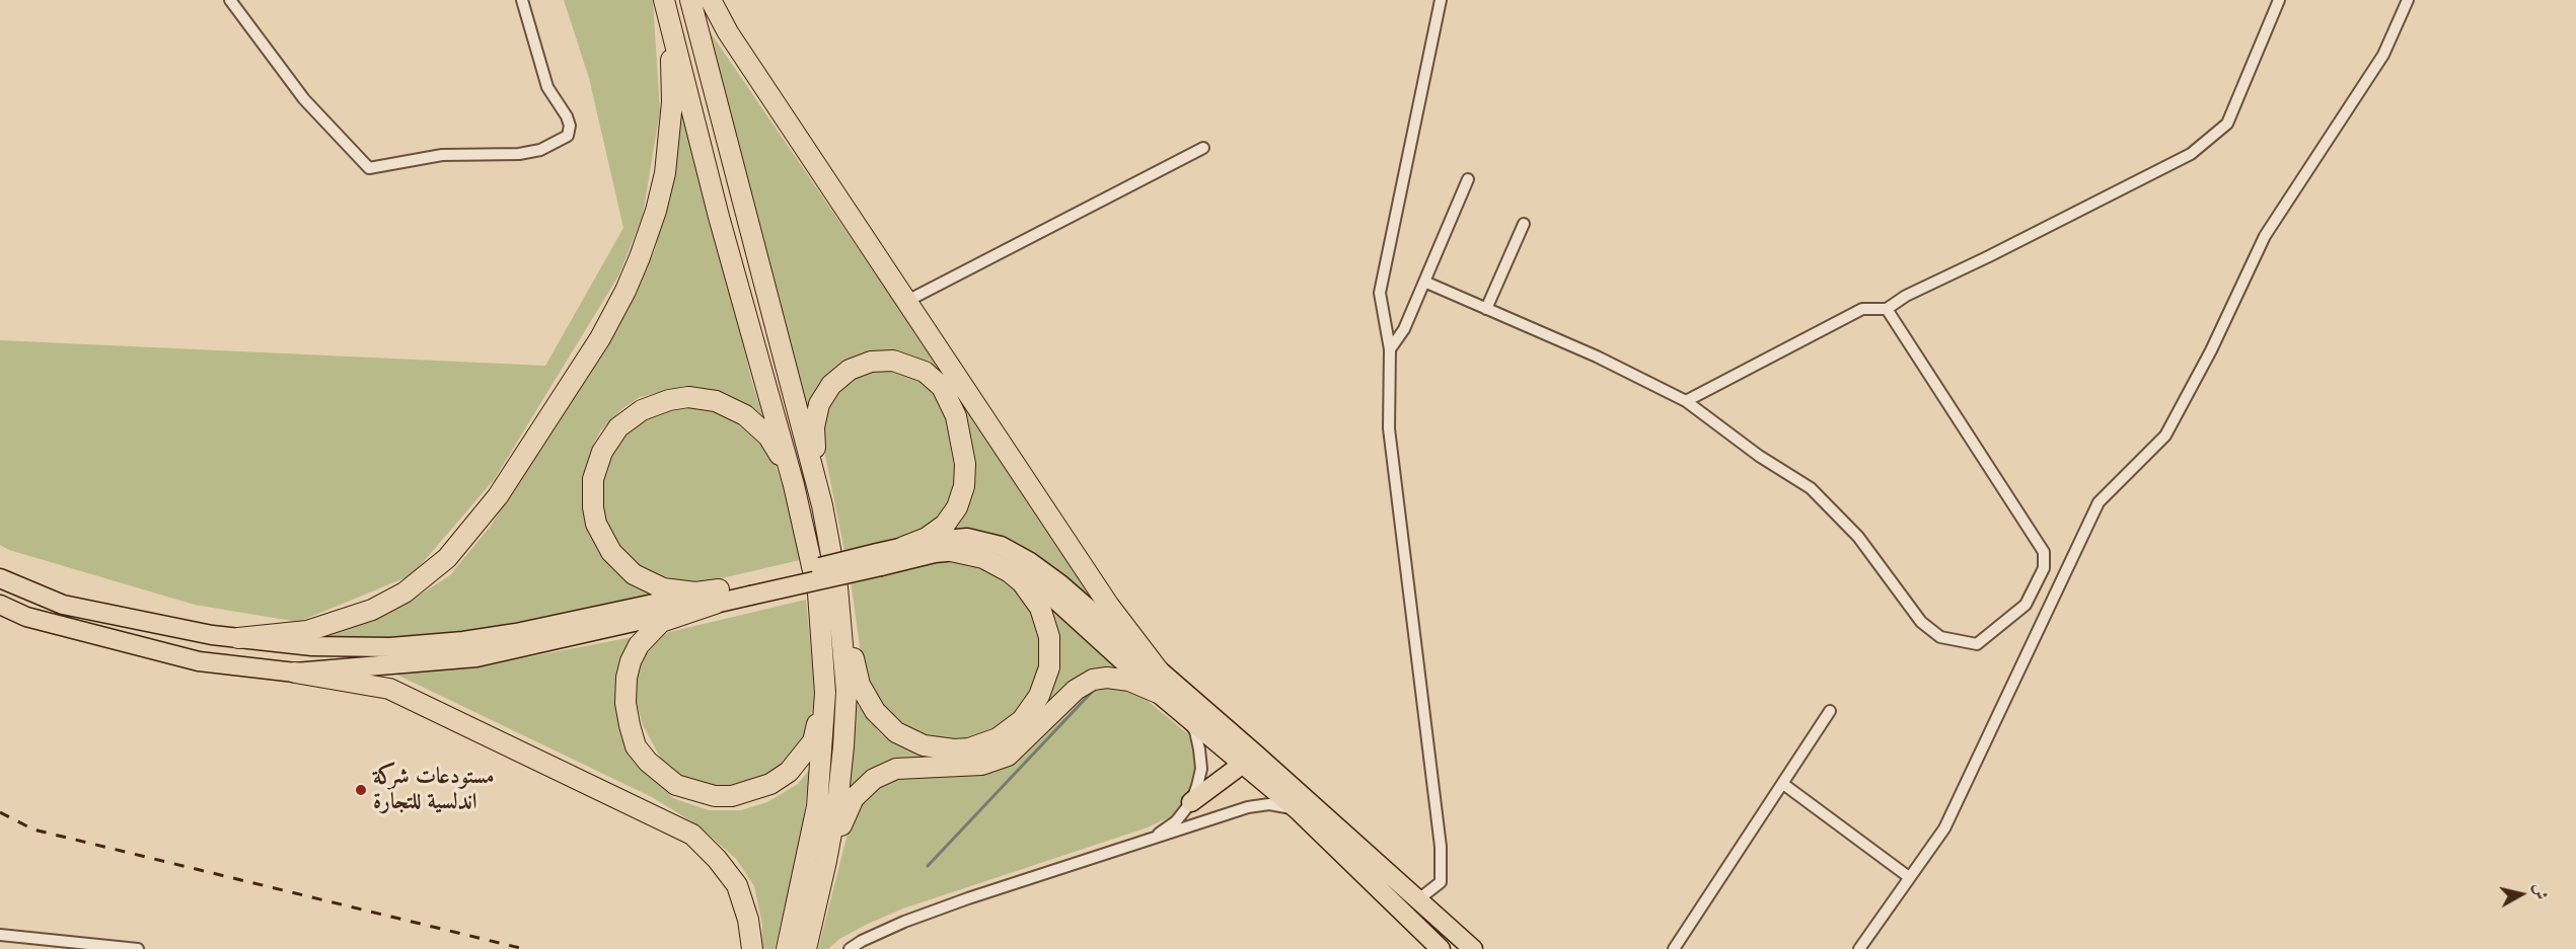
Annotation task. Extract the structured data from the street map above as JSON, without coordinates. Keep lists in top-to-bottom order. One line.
{"places":["مستودعات شركة اندلسية للتجارة"],"north":"right"}
